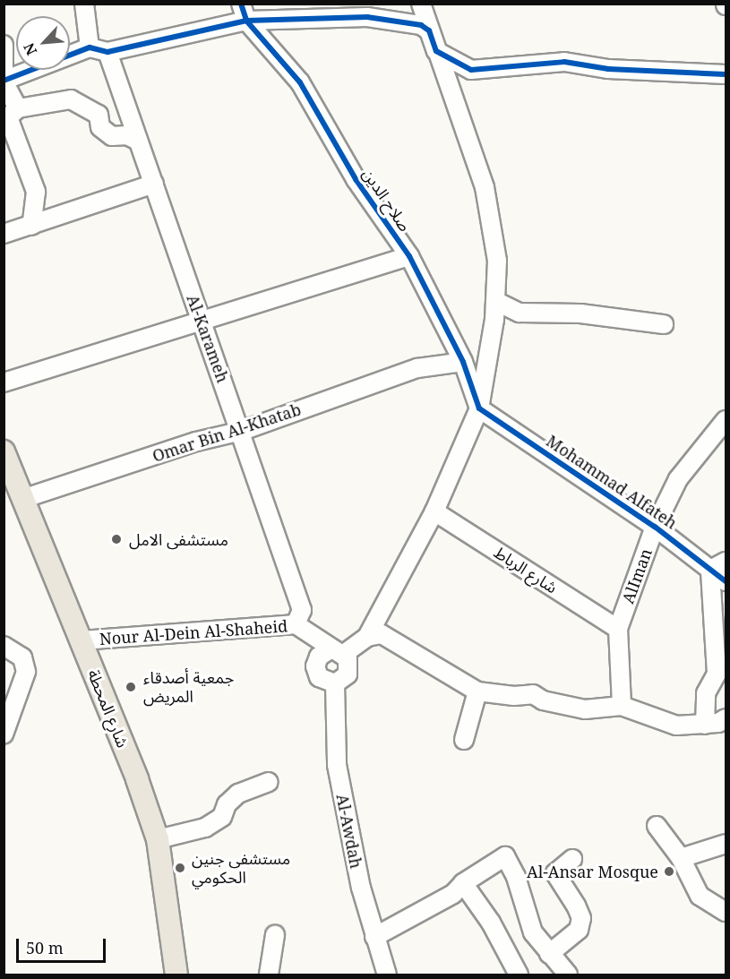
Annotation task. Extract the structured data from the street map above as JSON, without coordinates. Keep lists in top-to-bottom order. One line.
{"streets":{"main road":["شارع المحطة"],"street":["صلاح الدين","Al-Karameh","Omar Bin Al-Khatab","Mohammad Alfateh","شارع الرباط","AlIman","Nour Al-Dein Al-Shaheid","Al-Awdah"]},"crossings":[["صلاح الدين","Omar Bin Al-Khatab"],["صلاح الدين","Mohammad Alfateh"],["Al-Karameh","Omar Bin Al-Khatab"],["Al-Karameh","Nour Al-Dein Al-Shaheid"],["Omar Bin Al-Khatab","شارع المحطة"],["Mohammad Alfateh","AlIman"],["شارع الرباط","AlIman"],["Nour Al-Dein Al-Shaheid","شارع المحطة"]],"places":["مستشفى الامل","جمعية أصدقاء المريض","مستشفى جنين الحكومي","Al-Ansar Mosque"],"scale_bar":"50 m","north":"bottom left"}
